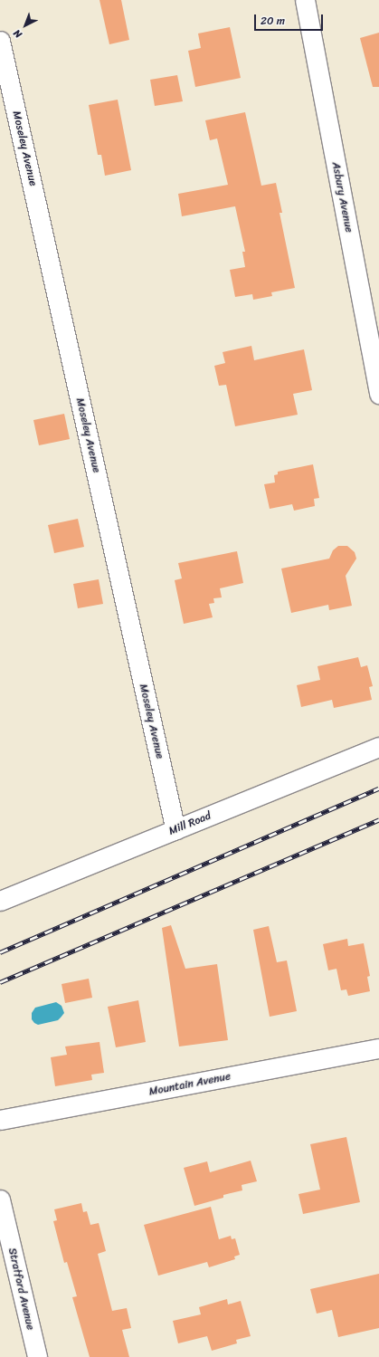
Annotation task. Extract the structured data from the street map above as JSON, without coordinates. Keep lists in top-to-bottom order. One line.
{"streets":{"street":["Moseley Avenue","Asbury Avenue","Mill Road","Mountain Avenue","Stratford Avenue"]},"crossings":[["Moseley Avenue","Mill Road"]],"scale_bar":"20 m","north":"bottom left"}
